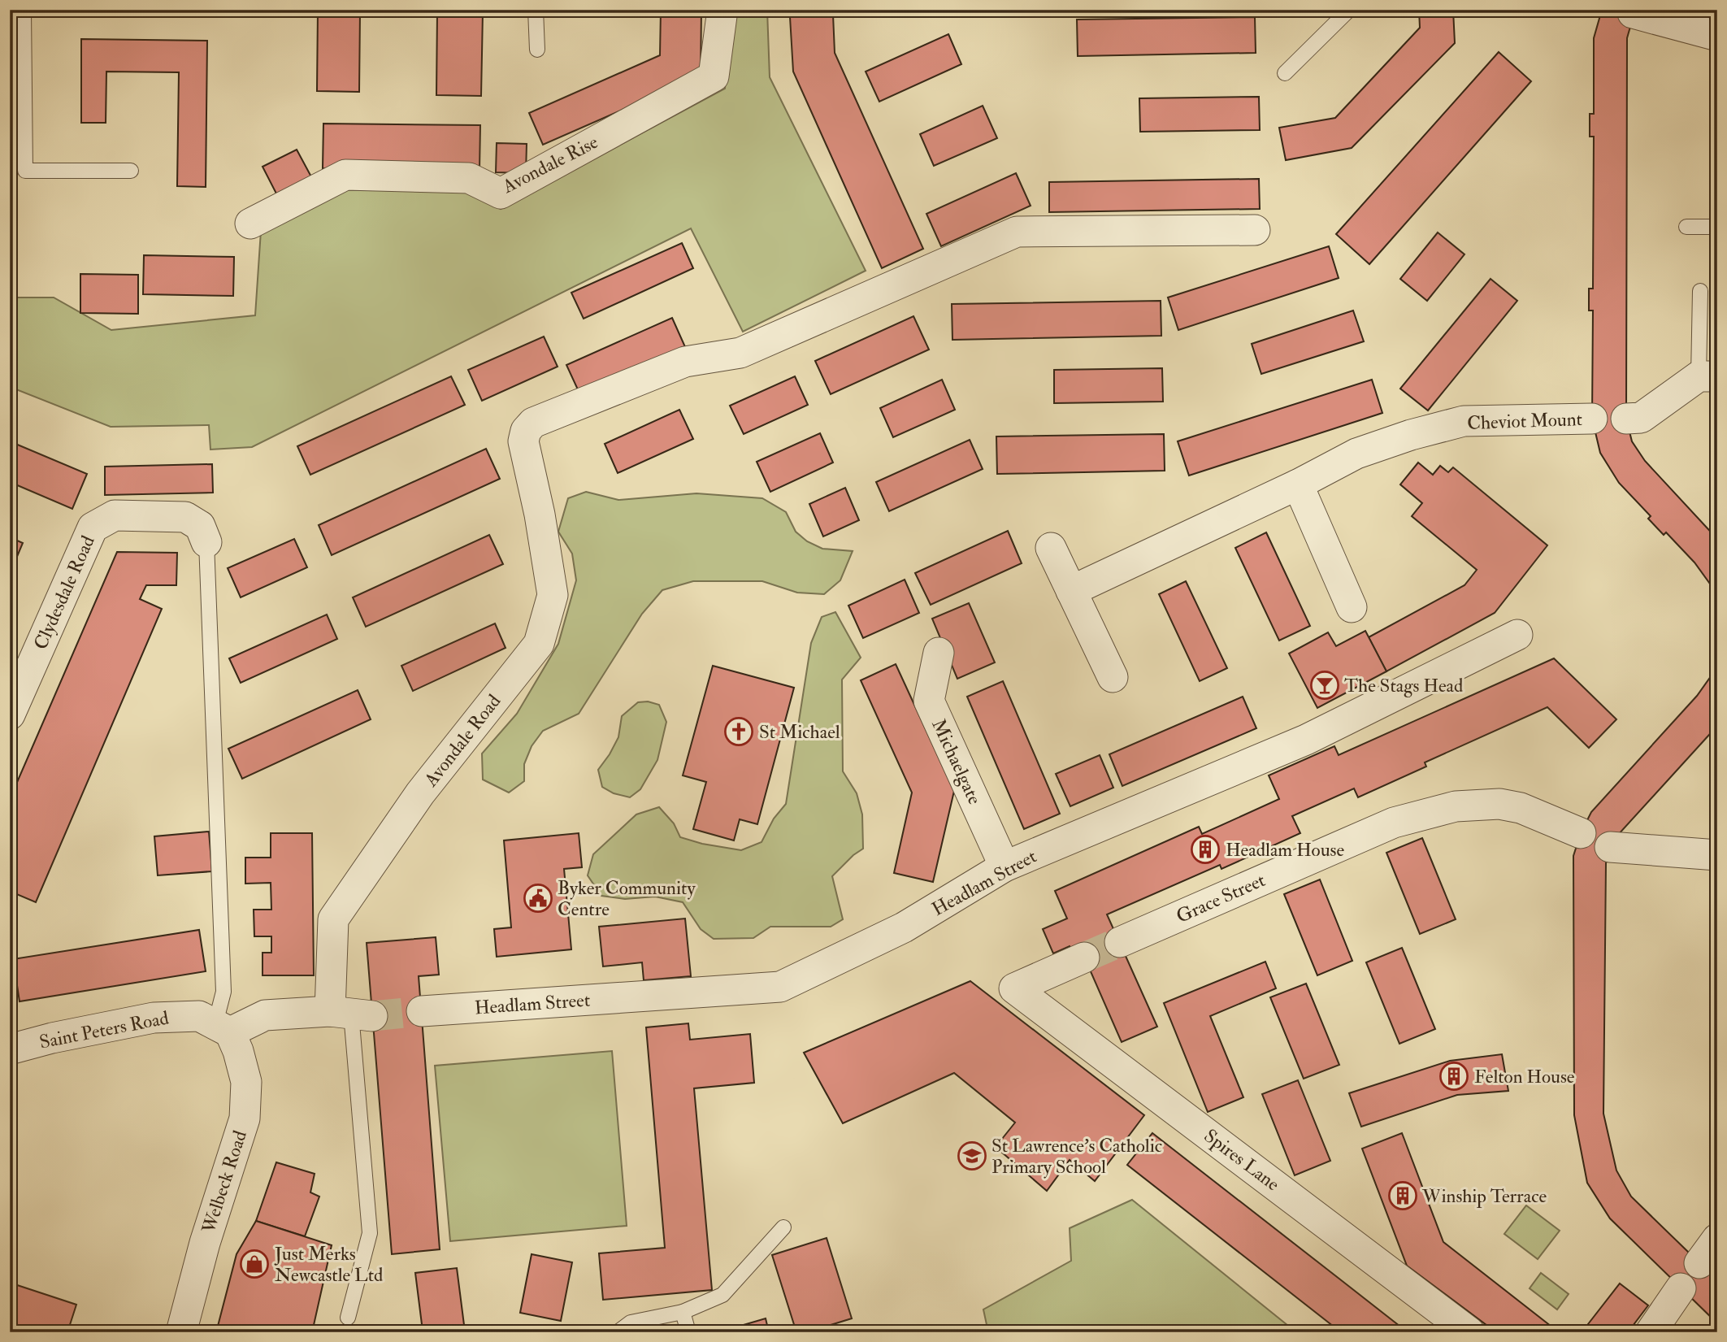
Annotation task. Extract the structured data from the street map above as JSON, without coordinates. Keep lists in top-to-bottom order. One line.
{"streets":{"street":["Avondale Rise","Cheviot Mount","Clydesdale Road","Avondale Road","Michaelgate","Headlam Street","Grace Street","Saint Peters Road","Spires Lane","Welbeck Road"]},"crossings":[["Michaelgate","Headlam Street"],["Saint Peters Road","Welbeck Road"]],"places":{"bar":["The Stags Head"],"church":["St Michael"],"building":["Headlam House","Felton House","Winship Terrace"],"public building":["Byker Community Centre"],"school or university":["St Lawrence's Catholic Primary School"],"shop":["Just Merks Newcastle Ltd"]}}
